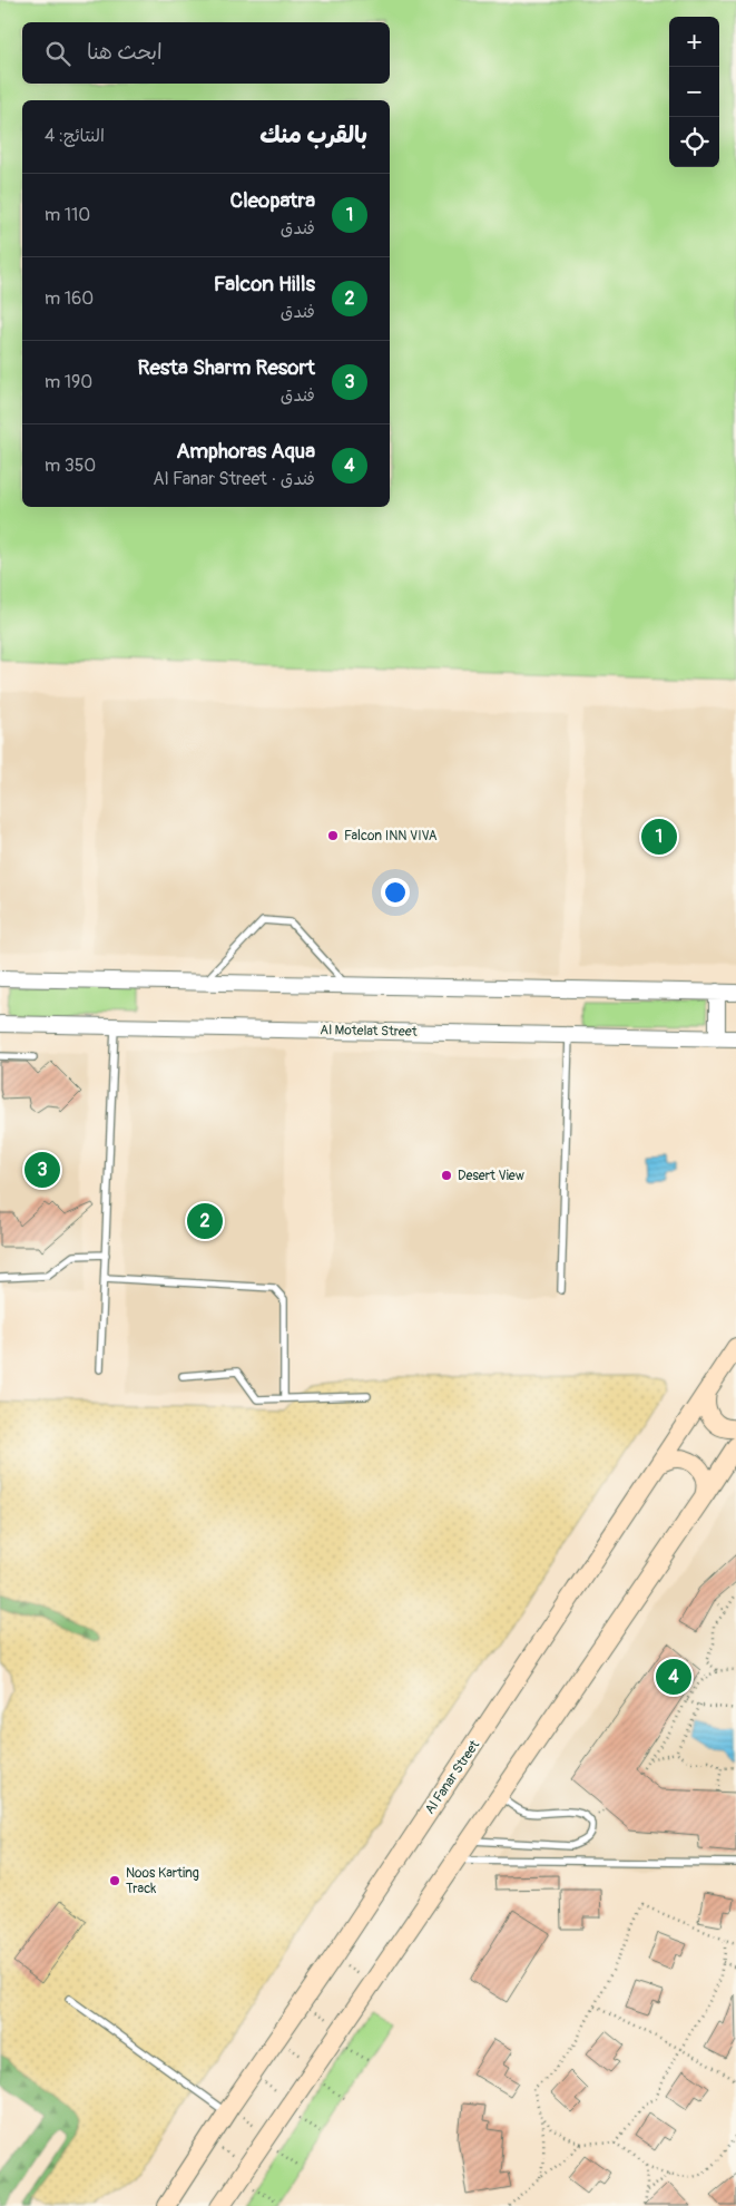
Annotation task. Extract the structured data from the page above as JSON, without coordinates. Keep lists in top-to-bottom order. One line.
{"streets":{"main road":["Al Fanar Street"],"street":["Al Motelat Street"]},"places":["Falcon INN VIVA","Desert View","Noos Karting Track"],"page":{"map_buttons":["+","−"],"search":"ابحث هنا","heading":["بالقرب منك","النتائج: 4"],"list":[{"mark":"1","name":"Cleopatra","note":"فندق","value":"110 m"},{"mark":"2","name":"Falcon Hills","note":"فندق","value":"160 m"},{"mark":"3","name":"Resta Sharm Resort","note":"فندق","value":"190 m"},{"mark":"4","name":"Amphoras Aqua","note":"فندق · Al Fanar Street","value":"350 m"}],"pins":["1","3","2","4"]}}
